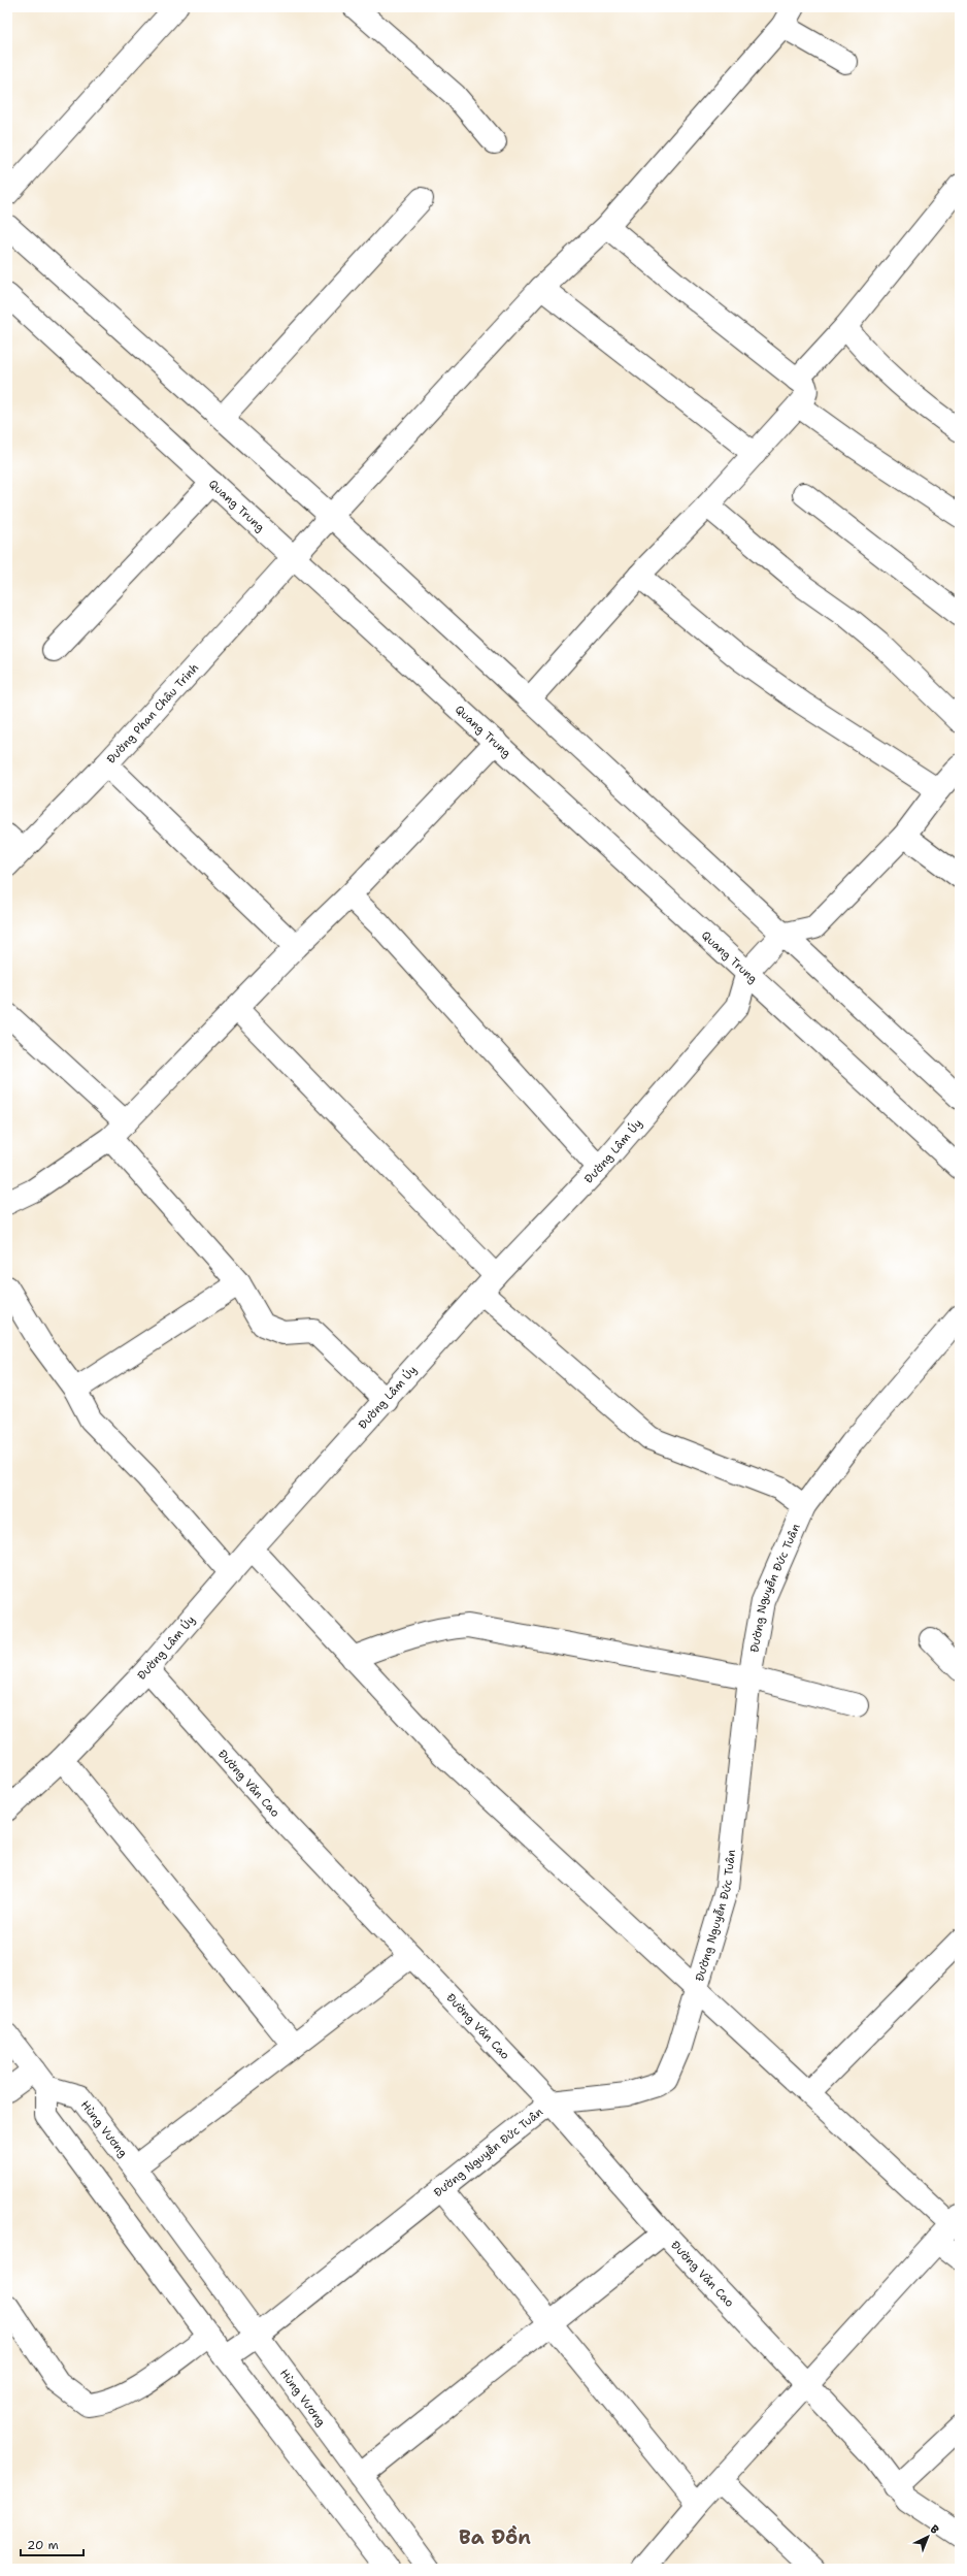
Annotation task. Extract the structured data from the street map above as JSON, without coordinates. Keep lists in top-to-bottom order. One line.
{"streets":{"main road":["Quang Trung","Đường Phan Châu Trinh","Đường Lâm Úy","Đường Nguyễn Đức Tuân","Đường Văn Cao","Hùng Vương"]},"crossings":[["Quang Trung","Đường Phan Châu Trinh"],["Quang Trung","Đường Lâm Úy"],["Đường Lâm Úy","Đường Văn Cao"],["Đường Nguyễn Đức Tuân","Đường Văn Cao"],["Đường Nguyễn Đức Tuân","Hùng Vương"]],"districts":["Ba Đồn"],"scale_bar":"20 m","north":"top right"}
